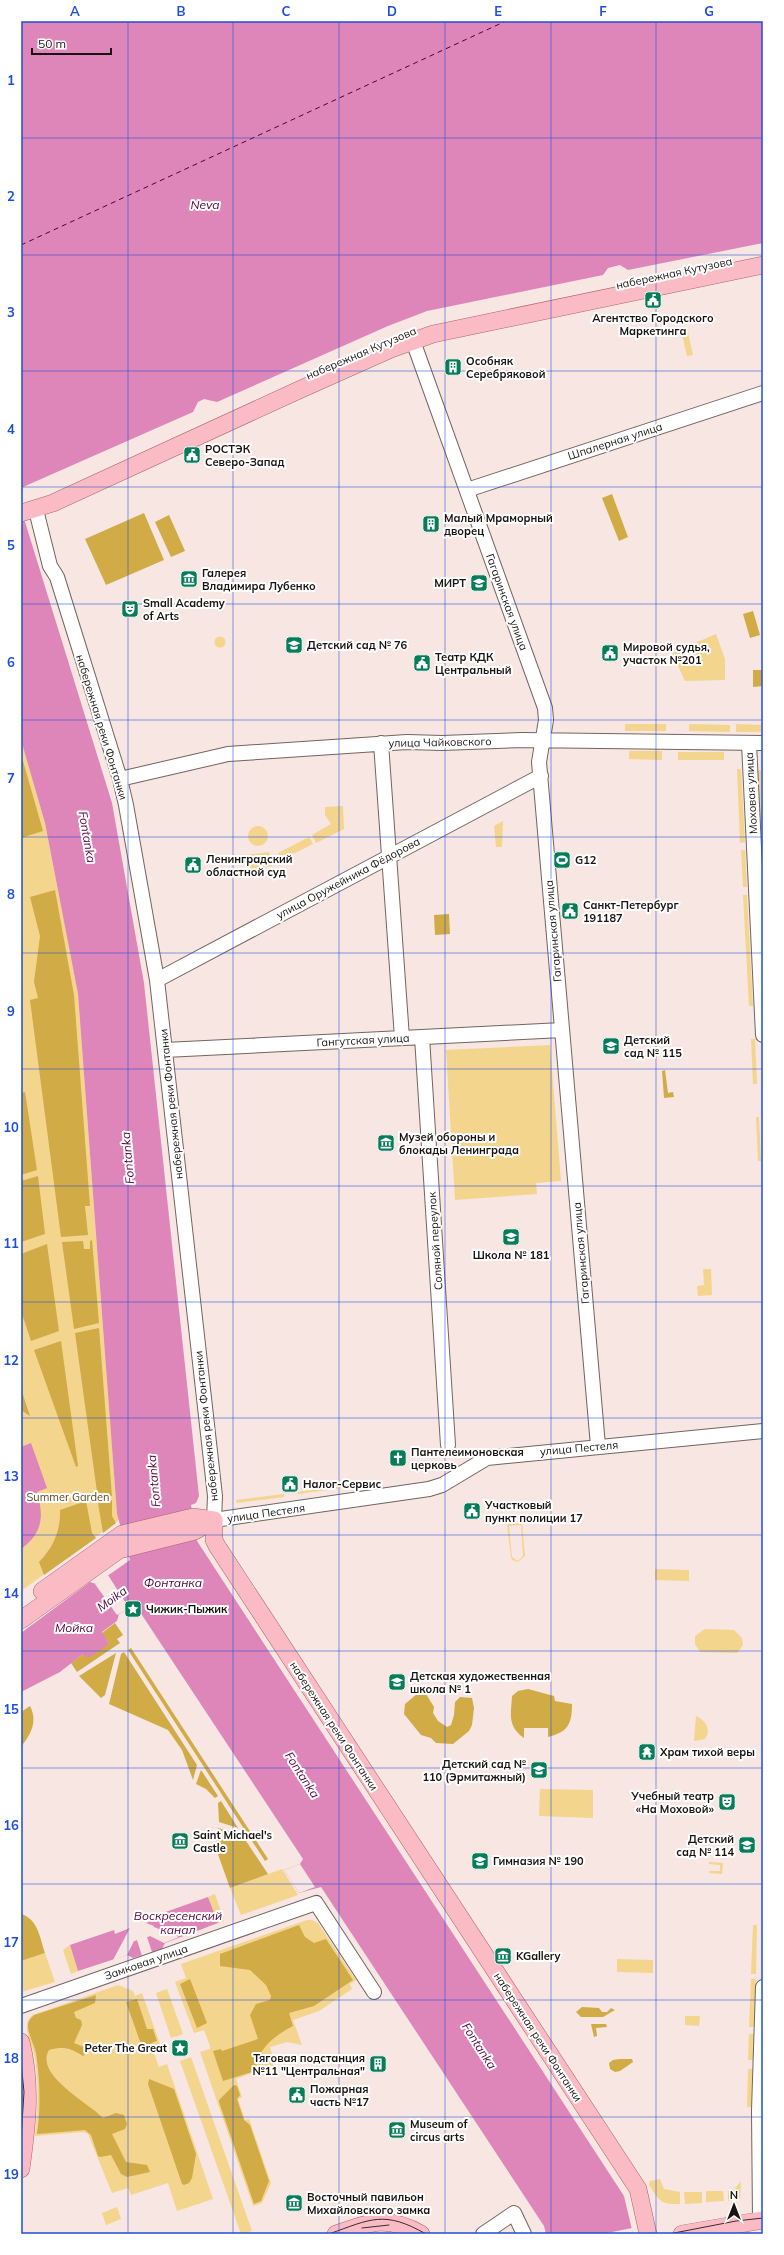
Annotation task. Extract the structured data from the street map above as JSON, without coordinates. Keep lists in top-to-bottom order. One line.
{"streets":{"main road":["набережная Кутузова","набережная реки Фонтанки","улица Пестеля"],"street":["Шпалерная улица","Гагаринская улица","улица Чайковского","Моховая улица","улица Оружейника Фёдорова","Гангутская улица","Соляной переулок","Замковая улица"]},"crossings":[["набережная Кутузова","Гагаринская улица"],["набережная Кутузова","набережная реки Фонтанки"],["Шпалерная улица","Гагаринская улица"],["Гагаринская улица","улица Чайковского"],["Гагаринская улица","улица Оружейника Фёдорова"],["Гагаринская улица","Гангутская улица"],["Гагаринская улица","улица Пестеля"],["набережная реки Фонтанки","улица Чайковского"],["набережная реки Фонтанки","улица Оружейника Фёдорова"],["набережная реки Фонтанки","Гангутская улица"],["набережная реки Фонтанки","улица Пестеля"],["улица Чайковского","Моховая улица"],["Гангутская улица","Соляной переулок"]],"water":["Neva","Fontanka","Фонтанка","Moika","Мойка","Воскресенский канал"],"parks":["Summer Garden"],"places":{"public building":["Агентство Городского Маркетинга","РОСТЭК Северо-Запад","Мировой судья, участок №201","Театр КДК Центральный","Ленинградский областной суд","Санкт-Петербург 191187","Налог-Сервис","Участковый пункт полиции 17","Пожарная часть №17"],"building":["Особняк Серебряковой","Малый Мраморный дворец","Тяговая подстанция №11 \"Центральная\""],"museum":["Галерея Владимира Лубенко","Музей обороны и блокады Ленинграда","Saint Michael's Castle","KGallery","Museum of circus arts","Восточный павильон Михайловского замка"],"school or university":["МИРТ","Детский сад № 76","Детский сад № 115","Школа № 181","Детская художественная школа № 1","Детский сад № 110 (Эрмитажный)","Детский сад № 114","Гимназия № 190"],"theatre":["Small Academy of Arts","Учебный театр «На Моховой»"],"sports":["G12"],"church":["Пантелеимоновская церковь"],"place":["Чижик-Пыжик","Peter The Great"],"temple":["Храм тихой веры"]},"scale_bar":"50 m","north":"top","grid":{"columns":["A","B","C","D","E","F","G"],"rows":["1","2","3","4","5","6","7","8","9","10","11","12","13","14","15","16","17","18","19"]}}
